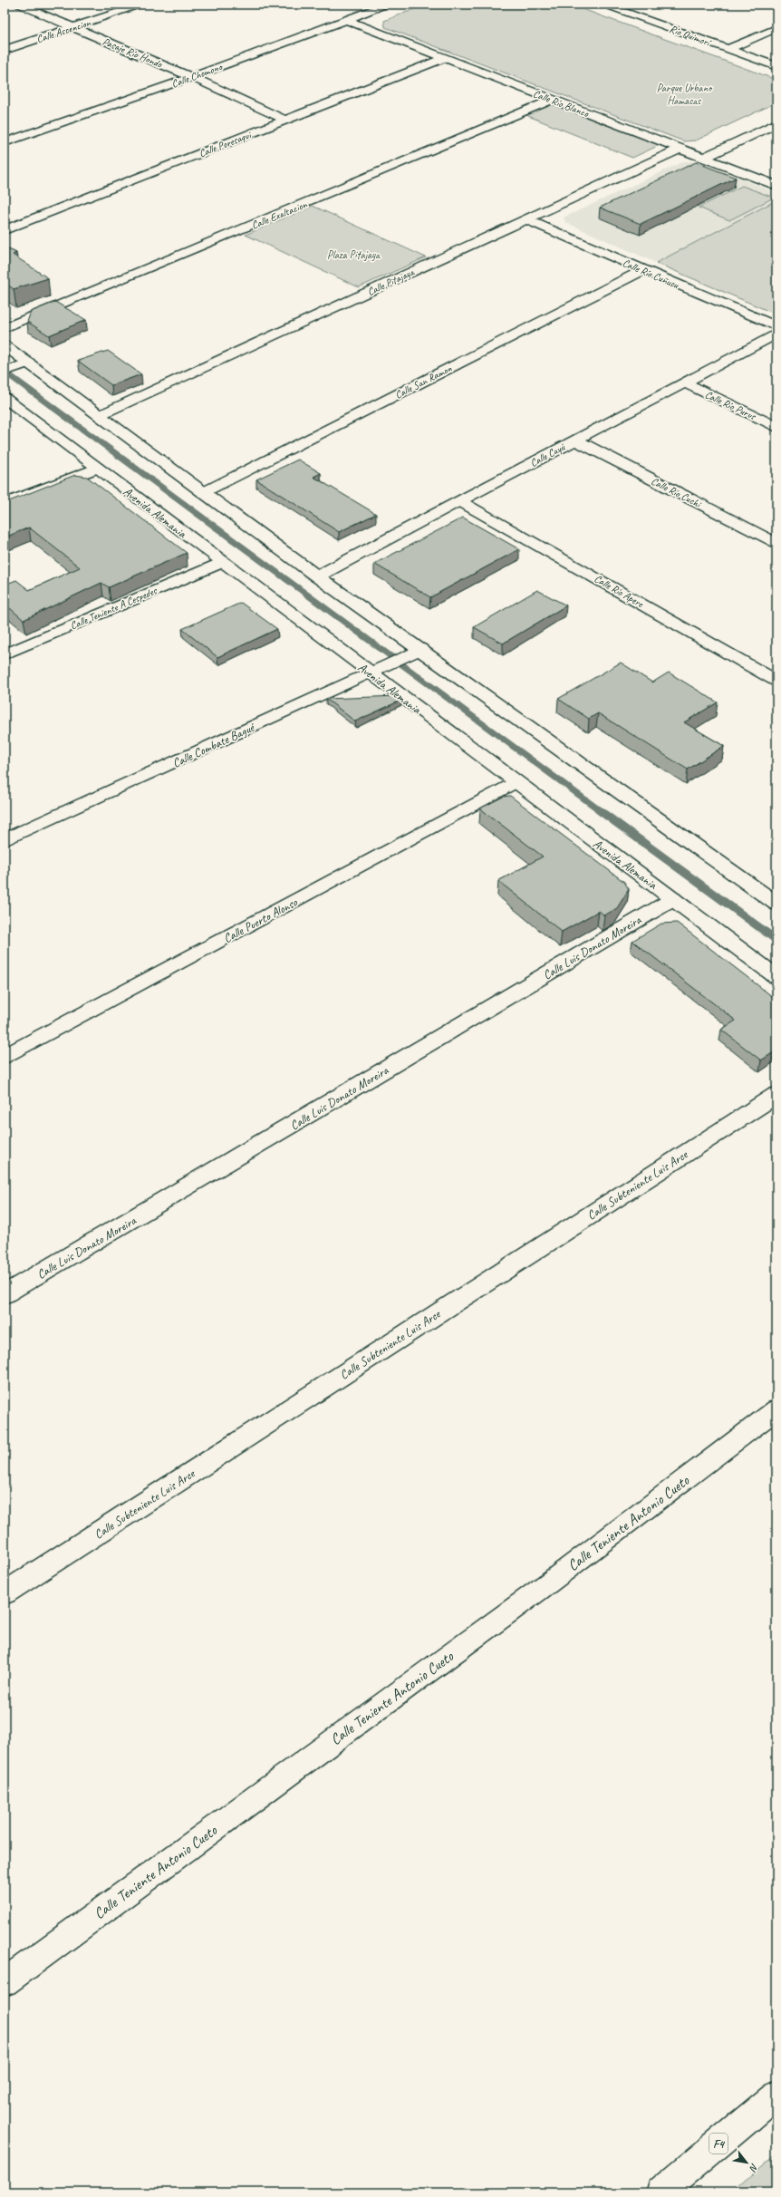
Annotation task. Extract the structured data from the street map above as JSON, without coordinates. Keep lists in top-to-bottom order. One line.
{"streets":{"main road":["Calle Ascencion","Río Quimorí","Pasaje Río Hondo","Calle Chomono","Calle Río Blanco","Calle Poresaqui","Calle Exaltacion","Calle Río Cuñucu","Calle Pitajaya","Calle San Ramon","Calle Río Purus","Calle Cayú","Calle Río Cuchi","Avenida Alemania","Calle Río Apere","Calle Teniente A Cespedes","Calle Combate Bagué","Calle Puerto Alonso","Calle Luis Donato Moreira","Calle Subteniente Luis Arce","Calle Teniente Antonio Cueto","F4"]},"crossings":[["Calle Ascencion","Pasaje Río Hondo"],["Pasaje Río Hondo","Calle Chomono"],["Pasaje Río Hondo","Calle Poresaqui"],["Calle Chomono","Calle Río Blanco"],["Calle Río Blanco","Calle Poresaqui"],["Calle Río Blanco","Calle Exaltacion"],["Calle Río Blanco","Calle Pitajaya"],["Calle Río Cuñucu","Calle Pitajaya"],["Calle Río Cuñucu","Calle San Ramon"],["Calle Río Purus","Calle Cayú"],["Calle Cayú","Calle Río Cuchi"],["Calle Cayú","Calle Río Apere"],["Avenida Alemania","Calle Teniente A Cespedes"],["Avenida Alemania","Calle Combate Bagué"],["Avenida Alemania","Calle Puerto Alonso"],["Avenida Alemania","Calle Luis Donato Moreira"]],"parks":["Parque Urbano Hamacas","Plaza Pitajaya"],"north":"bottom right"}
